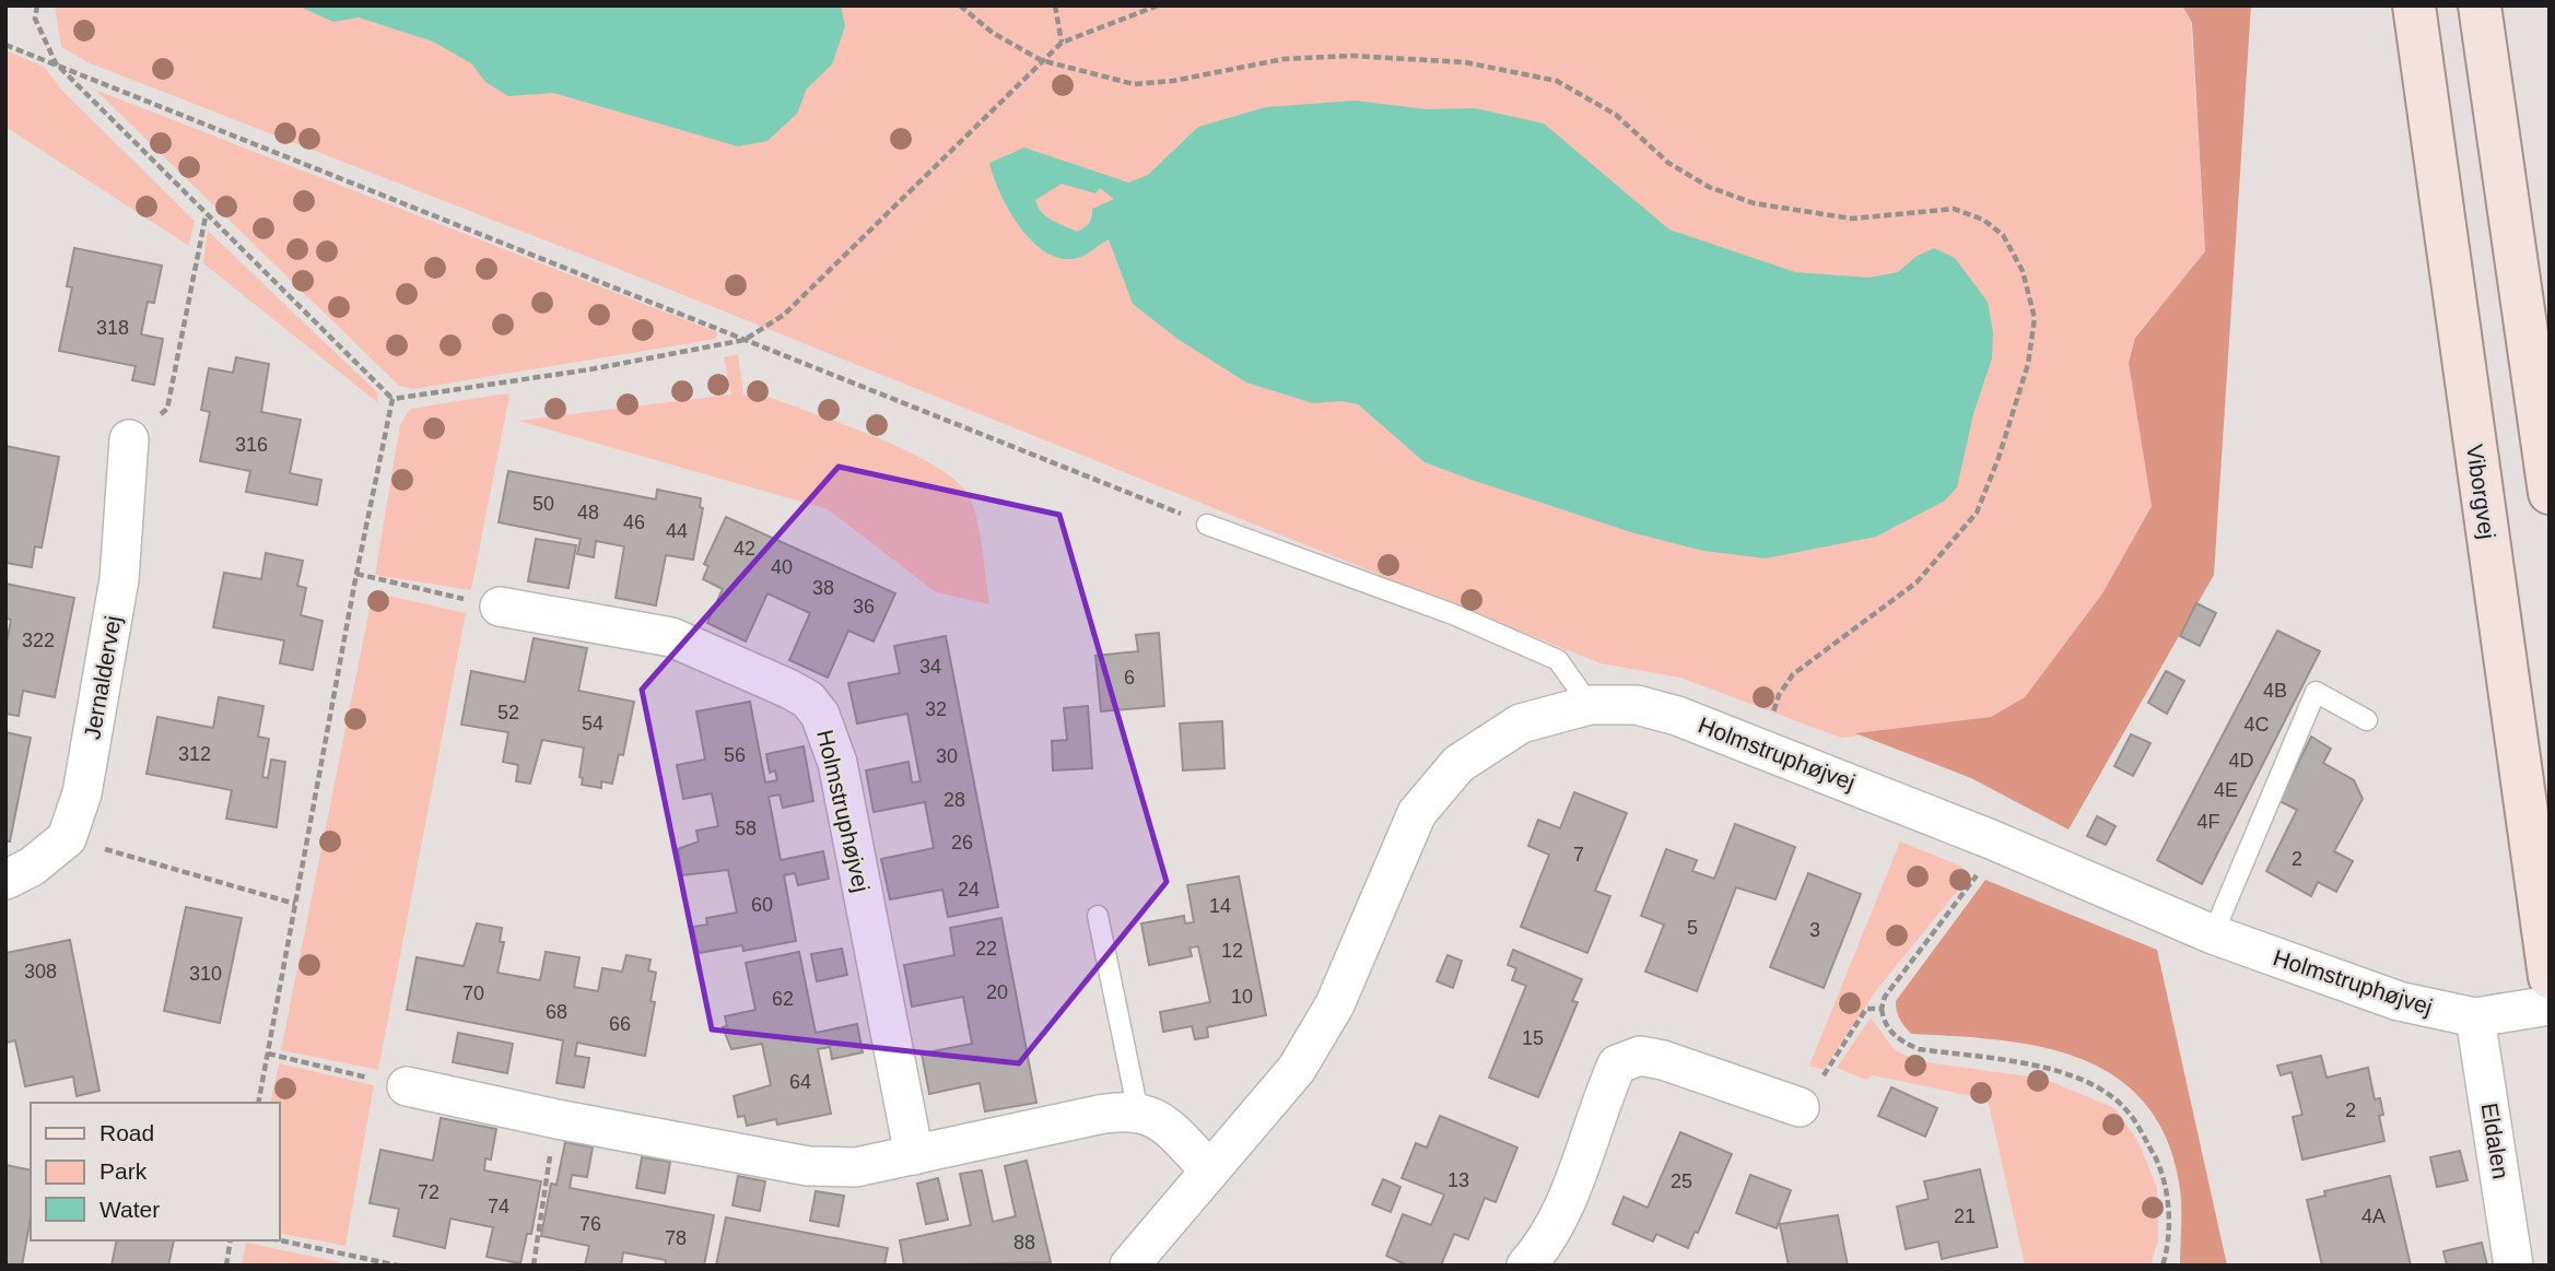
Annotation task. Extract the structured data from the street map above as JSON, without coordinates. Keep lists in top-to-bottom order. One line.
{"streets":{"main road":["Viborgvej"],"street":["Jernaldervej","Holmstruphøjvej","Eldalen"]},"crossings":[["Holmstruphøjvej","Eldalen"]],"house_numbers":["318","316","50","48","46","44","42","40","38","36","322","34","6","4B","32","52","54","4C","312","56","30","4D","4E","28","4F","58","26","7","2","24","60","14","5","3","22","12","308","310","20","70","10","62","68","66","15","64","2","13","25","72","74","21","4A","76","78","88"],"legend":["Road","Park","Water"]}
